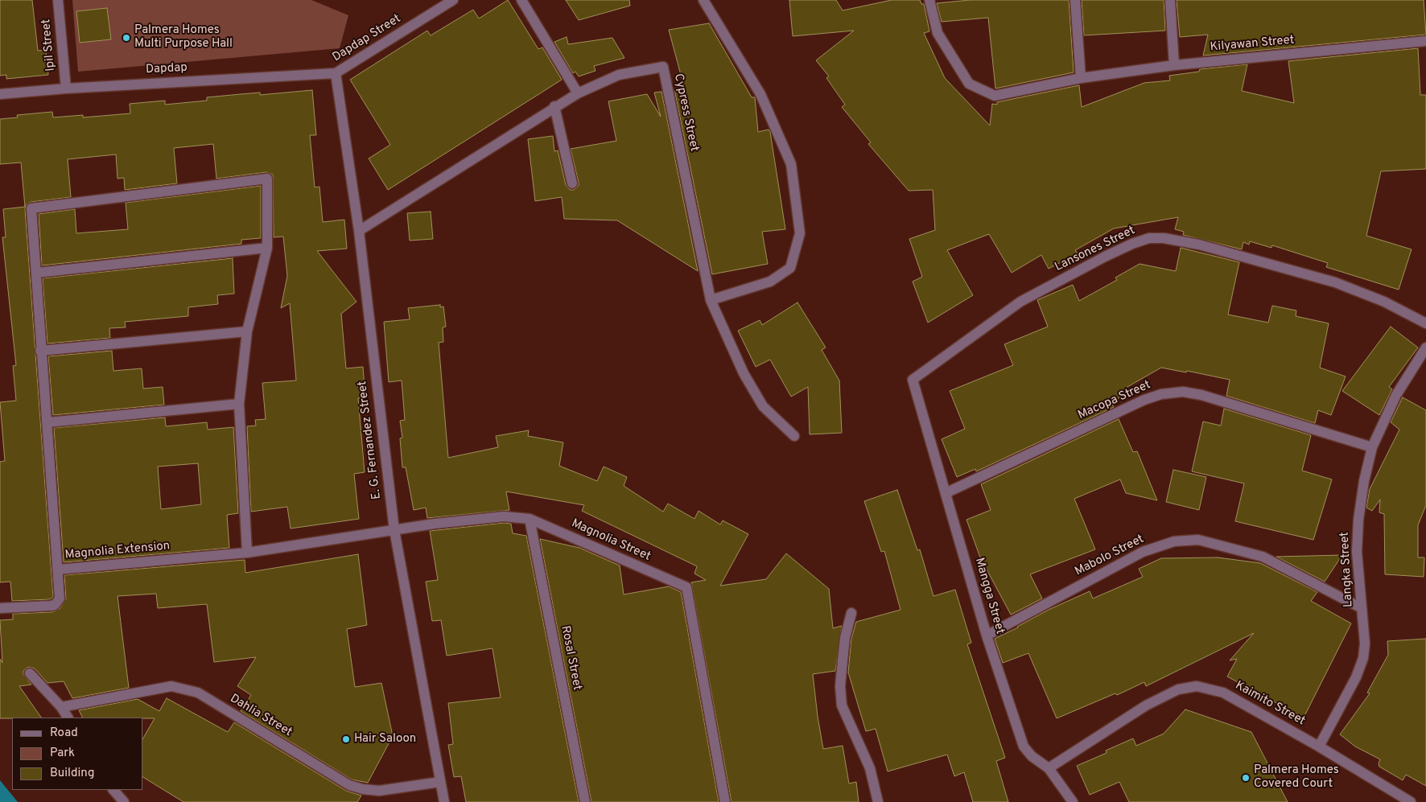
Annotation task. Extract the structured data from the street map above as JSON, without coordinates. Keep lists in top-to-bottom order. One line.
{"streets":{"street":["Dapdap Street","Kilyawan Street","Ipil Street","Dapdap","Cypress Street","Lansones Street","Macopa Street","E. G. Fernandez Street","Magnolia Street","Magnolia Extension","Mabolo Street","Langka Street","Mangga Street","Rosal Street","Kaimito Street","Dahlia Street"]},"crossings":[["Dapdap Street","Dapdap"],["Dapdap Street","E. G. Fernandez Street"],["Ipil Street","Dapdap"],["Dapdap","E. G. Fernandez Street"],["Cypress Street","E. G. Fernandez Street"],["Lansones Street","Mangga Street"],["Macopa Street","Langka Street"],["Macopa Street","Mangga Street"],["E. G. Fernandez Street","Magnolia Street"],["E. G. Fernandez Street","Dahlia Street"],["Magnolia Street","Magnolia Extension"],["Magnolia Street","Rosal Street"],["Mabolo Street","Langka Street"],["Mabolo Street","Mangga Street"],["Langka Street","Kaimito Street"],["Mangga Street","Kaimito Street"]],"places":["Palmera Homes Multi Purpose Hall","Hair Saloon","Palmera Homes Covered Court"],"legend":["Road","Park","Building"]}
